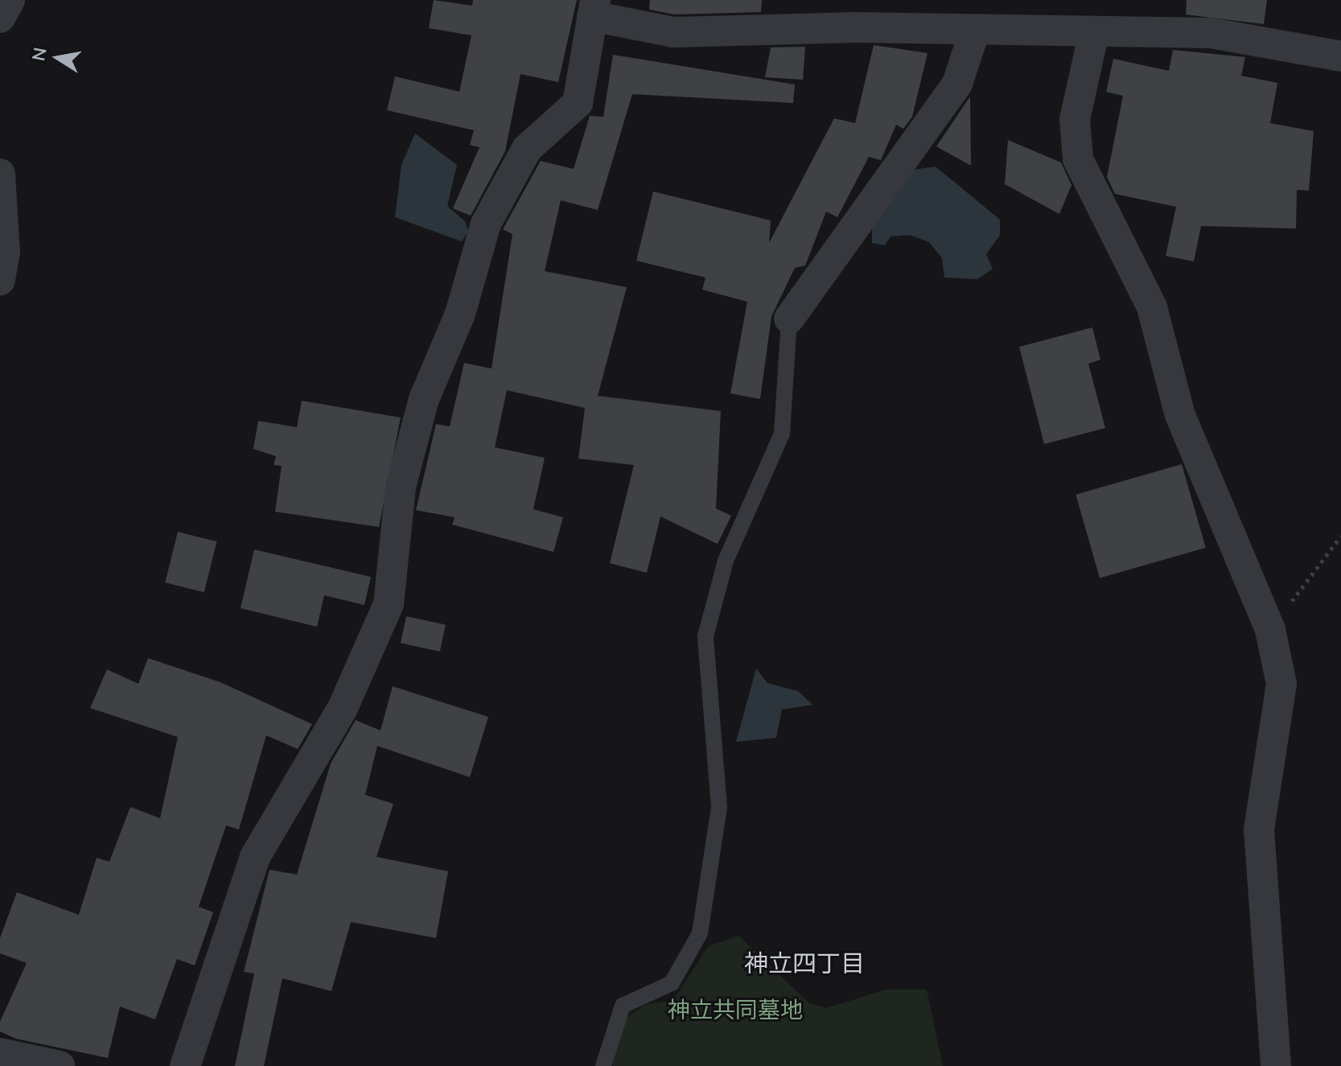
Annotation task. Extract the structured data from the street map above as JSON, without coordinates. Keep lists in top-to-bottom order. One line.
{"districts":["神立四丁目"],"parks":["神立共同墓地"],"north":"left"}
